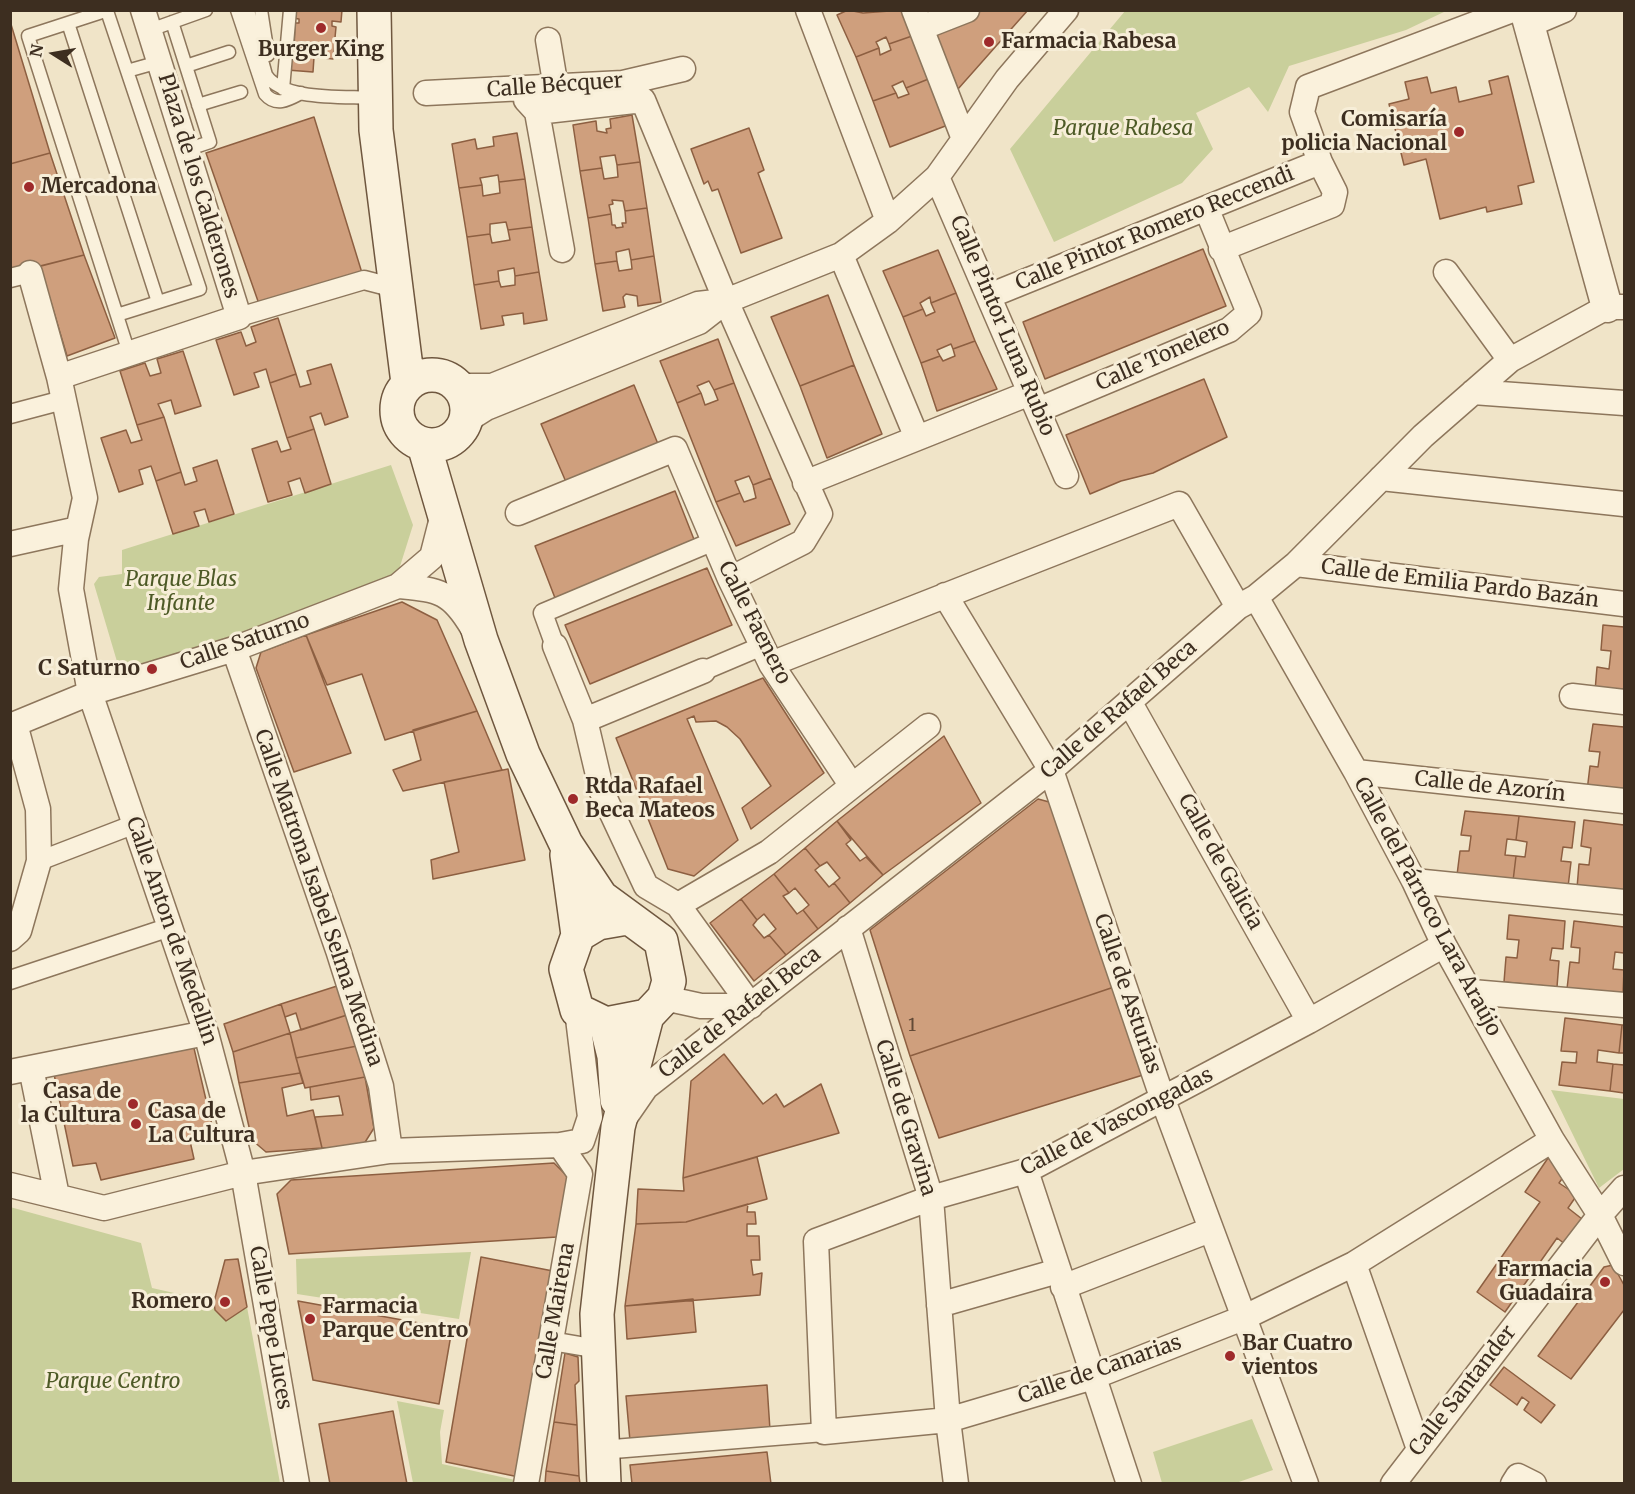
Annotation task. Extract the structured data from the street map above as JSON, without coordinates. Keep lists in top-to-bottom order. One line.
{"streets":{"street":["Calle Bécquer","Plaza de los Calderones","Calle Pintor Romero Reccendi","Calle Pintor Luna Rubio","Calle Tonelero","Calle de Emilia Pardo Bazán","Calle Faenero","Calle Saturno","Calle de Rafael Beca","Calle de Azorín","Calle de Galicia","Calle Matrona Isabel Selma Medina","Calle del Párroco Lara Araújo","Calle Anton de Medellin","Calle de Asturias","Calle de Gravina","Calle de Vascongadas","Calle Mairena","Calle Pepe Luces","Calle de Canarias","Calle Santander"]},"crossings":[["Calle Pintor Romero Reccendi","Calle Pintor Luna Rubio"],["Calle Pintor Romero Reccendi","Calle Tonelero"],["Calle Pintor Luna Rubio","Calle Tonelero"],["Calle de Emilia Pardo Bazán","Calle de Rafael Beca"],["Calle Saturno","Calle Matrona Isabel Selma Medina"],["Calle Saturno","Calle Anton de Medellin"],["Calle de Rafael Beca","Calle de Galicia"],["Calle de Rafael Beca","Calle del Párroco Lara Araújo"],["Calle de Rafael Beca","Calle de Asturias"],["Calle de Rafael Beca","Calle de Gravina"],["Calle de Azorín","Calle del Párroco Lara Araújo"],["Calle de Galicia","Calle de Vascongadas"],["Calle del Párroco Lara Araújo","Calle de Asturias"],["Calle del Párroco Lara Araújo","Calle de Vascongadas"],["Calle del Párroco Lara Araújo","Calle de Canarias"],["Calle del Párroco Lara Araújo","Calle Santander"],["Calle Anton de Medellin","Calle Pepe Luces"],["Calle de Asturias","Calle de Vascongadas"],["Calle de Asturias","Calle de Canarias"],["Calle de Gravina","Calle de Vascongadas"],["Calle de Gravina","Calle de Canarias"],["Calle de Vascongadas","Calle de Canarias"]],"parks":["Parque Rabesa","Parque Blas Infante","Parque Centro"],"places":["Burger King","Farmacia Rabesa","Comisaría policia Nacional","Mercadona","C Saturno","Rtda Rafael Beca Mateos","Casa de la Cultura","Casa de La Cultura","Farmacia Guadaira","Romero","Farmacia Parque Centro","Bar Cuatro vientos"],"house_numbers":["1"],"north":"left"}
